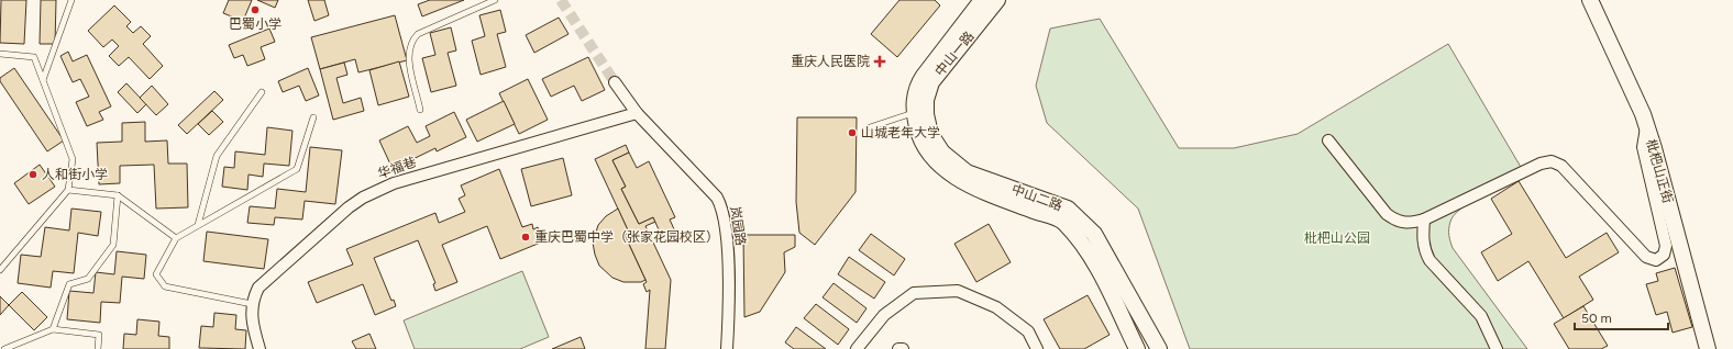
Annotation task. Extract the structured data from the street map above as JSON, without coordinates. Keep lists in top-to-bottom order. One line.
{"streets":{"main road":["中山一路","枇杷山正街","中山二路"],"street":["华福巷","岚园路"]},"crossings":[["中山一路","中山二路"],["华福巷","岚园路"]],"parks":["枇杷山公园"],"places":{"other":["巴蜀小学","山城老年大学","人和街小学","重庆巴蜀中学（张家花园校区）"],"health":["重庆人民医院"]},"scale_bar":"50 m"}
